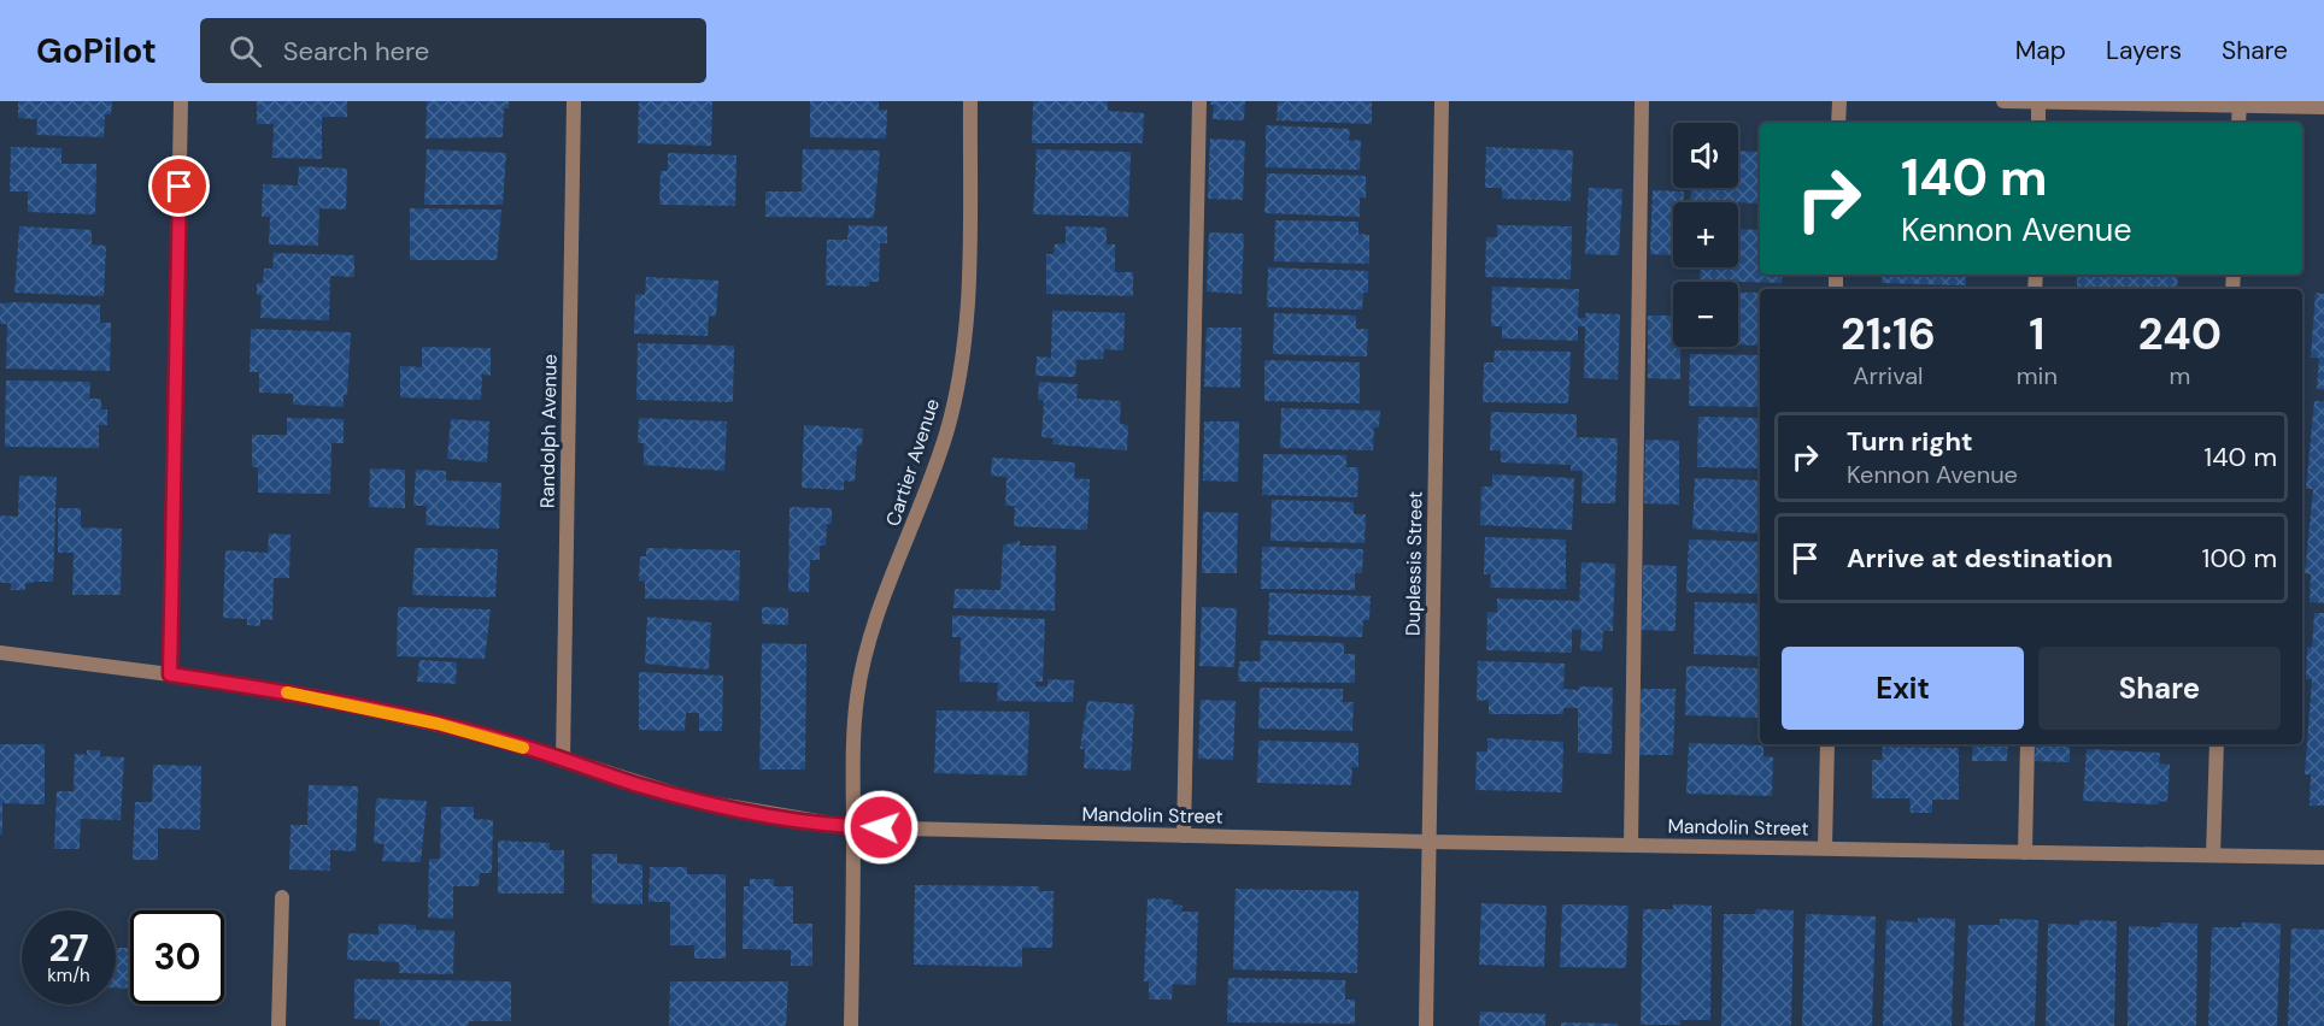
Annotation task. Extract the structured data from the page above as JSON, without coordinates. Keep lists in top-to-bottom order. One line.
{"streets":{"street":["Randolph Avenue","Cartier Avenue","Duplessis Street","Mandolin Street"]},"crossings":[["Randolph Avenue","Mandolin Street"],["Cartier Avenue","Mandolin Street"],["Duplessis Street","Mandolin Street"]],"page":{"header":"GoPilot","search":"Search here","nav":["Map","Layers","Share"],"map_buttons":["+","−"],"turn":["140 m","Kennon Avenue"],"eta":["21:16","Arrival","1","min","240","m"],"list":[{"name":"Turn right","note":"Kennon Avenue","value":"140 m"},{"name":"Arrive at destination","value":"100 m"}],"buttons":["Exit","Share"],"speed":"27 km/h","limit":"30"}}
